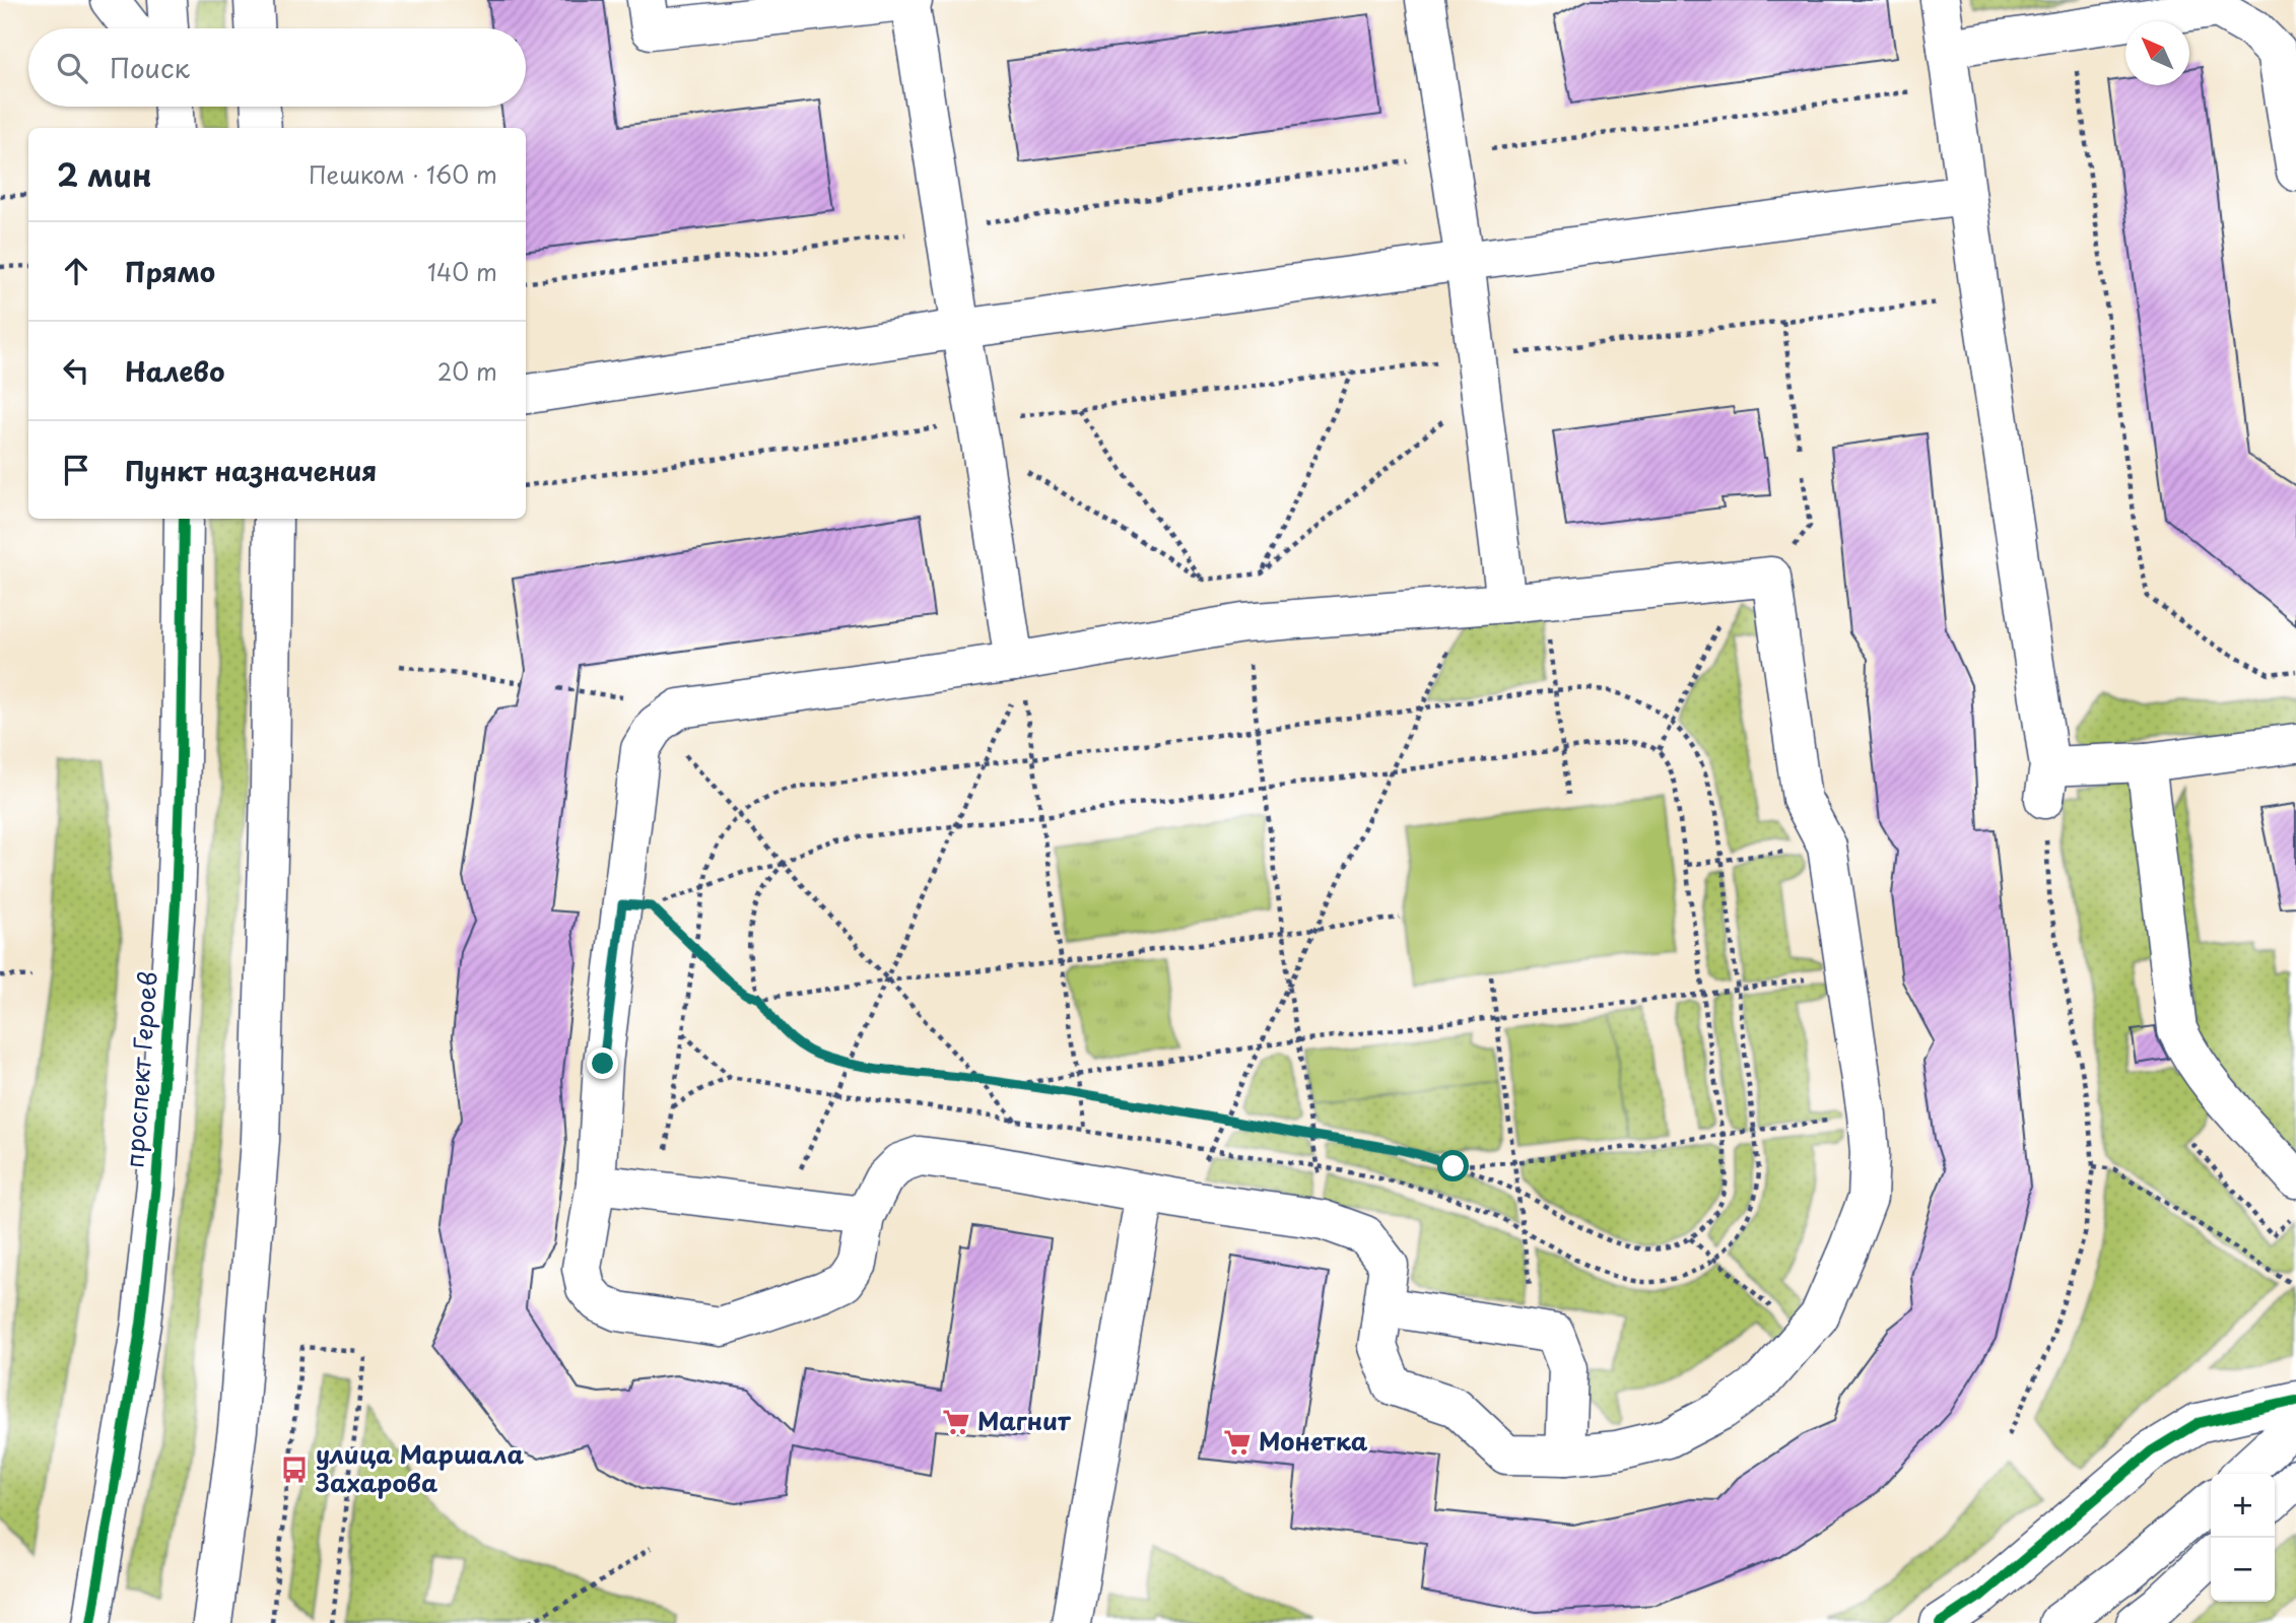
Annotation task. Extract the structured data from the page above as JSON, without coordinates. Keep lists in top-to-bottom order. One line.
{"streets":{"street":["проспект Героев"]},"places":{"supermarket":["Магнит","Монетка"],"bus stop":["улица Маршала Захарова"]},"north":"top left","page":{"search":"Поиск","heading":["2 мин","Пешком · 160 m"],"list":[["Прямо","140 m"],["Налево","20 m"],"Пункт назначения"],"map_buttons":["+","−"]}}
